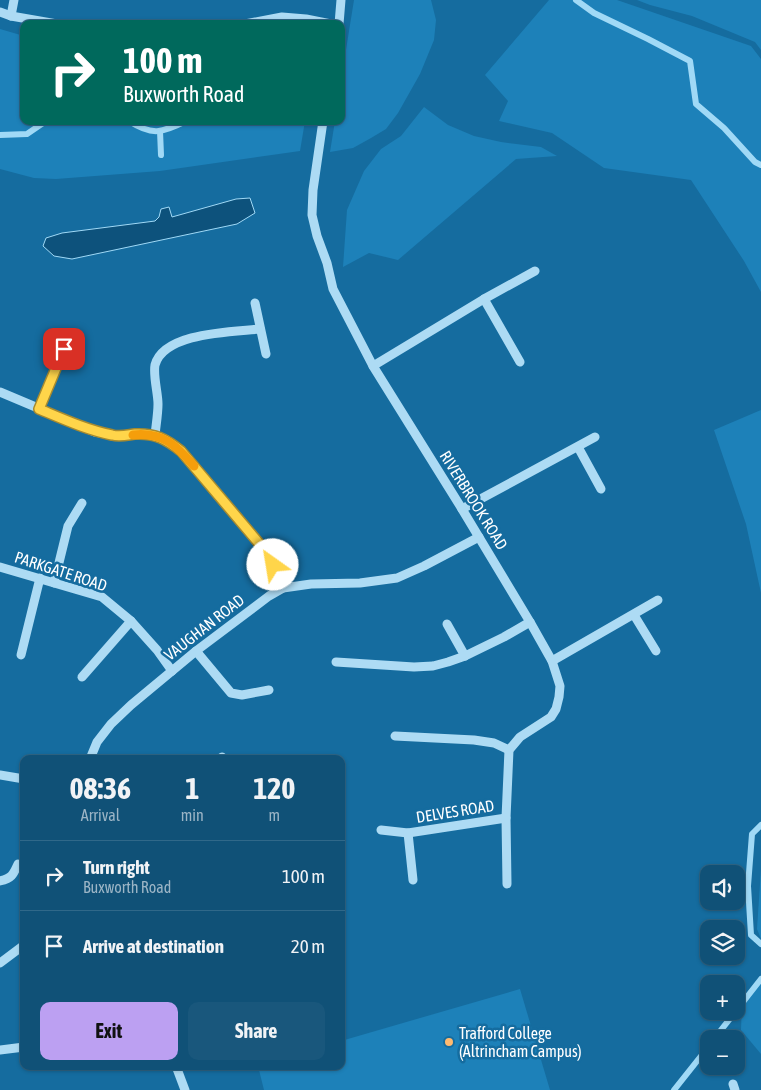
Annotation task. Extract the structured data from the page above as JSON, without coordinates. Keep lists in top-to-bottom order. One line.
{"streets":{"street":["RIVERBROOK ROAD","PARKGATE ROAD","VAUGHAN ROAD","DELVES ROAD"]},"crossings":[["RIVERBROOK ROAD","VAUGHAN ROAD"],["PARKGATE ROAD","VAUGHAN ROAD"]],"places":["Trafford College (Altrincham Campus)"],"page":{"turn":["100 m","Buxworth Road"],"eta":["08:36","Arrival","1","min","120","m"],"list":[{"name":"Turn right","note":"Buxworth Road","value":"100 m"},{"name":"Arrive at destination","value":"20 m"}],"map_buttons":["+","−"],"buttons":["Exit","Share"]}}
